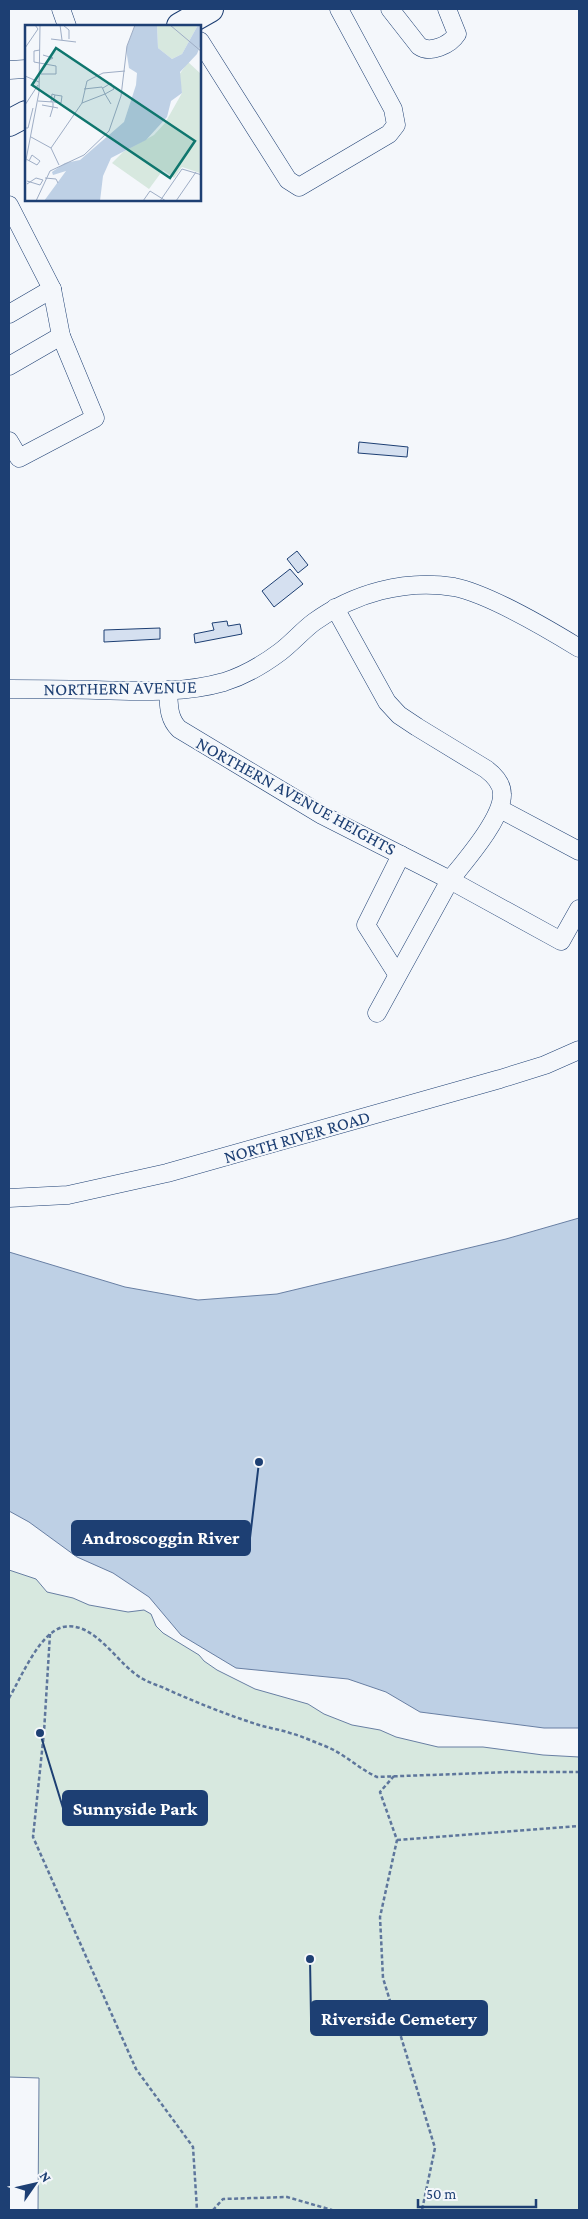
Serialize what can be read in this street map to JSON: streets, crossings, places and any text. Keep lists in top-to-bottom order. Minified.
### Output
{"streets":{"street":["NORTHERN AVENUE","NORTHERN AVENUE HEIGHTS","NORTH RIVER ROAD"]},"crossings":[["NORTHERN AVENUE","NORTHERN AVENUE HEIGHTS"]],"places":["Androscoggin River","Sunnyside Park","Riverside Cemetery"],"scale_bar":"50 m","north":"top right"}
